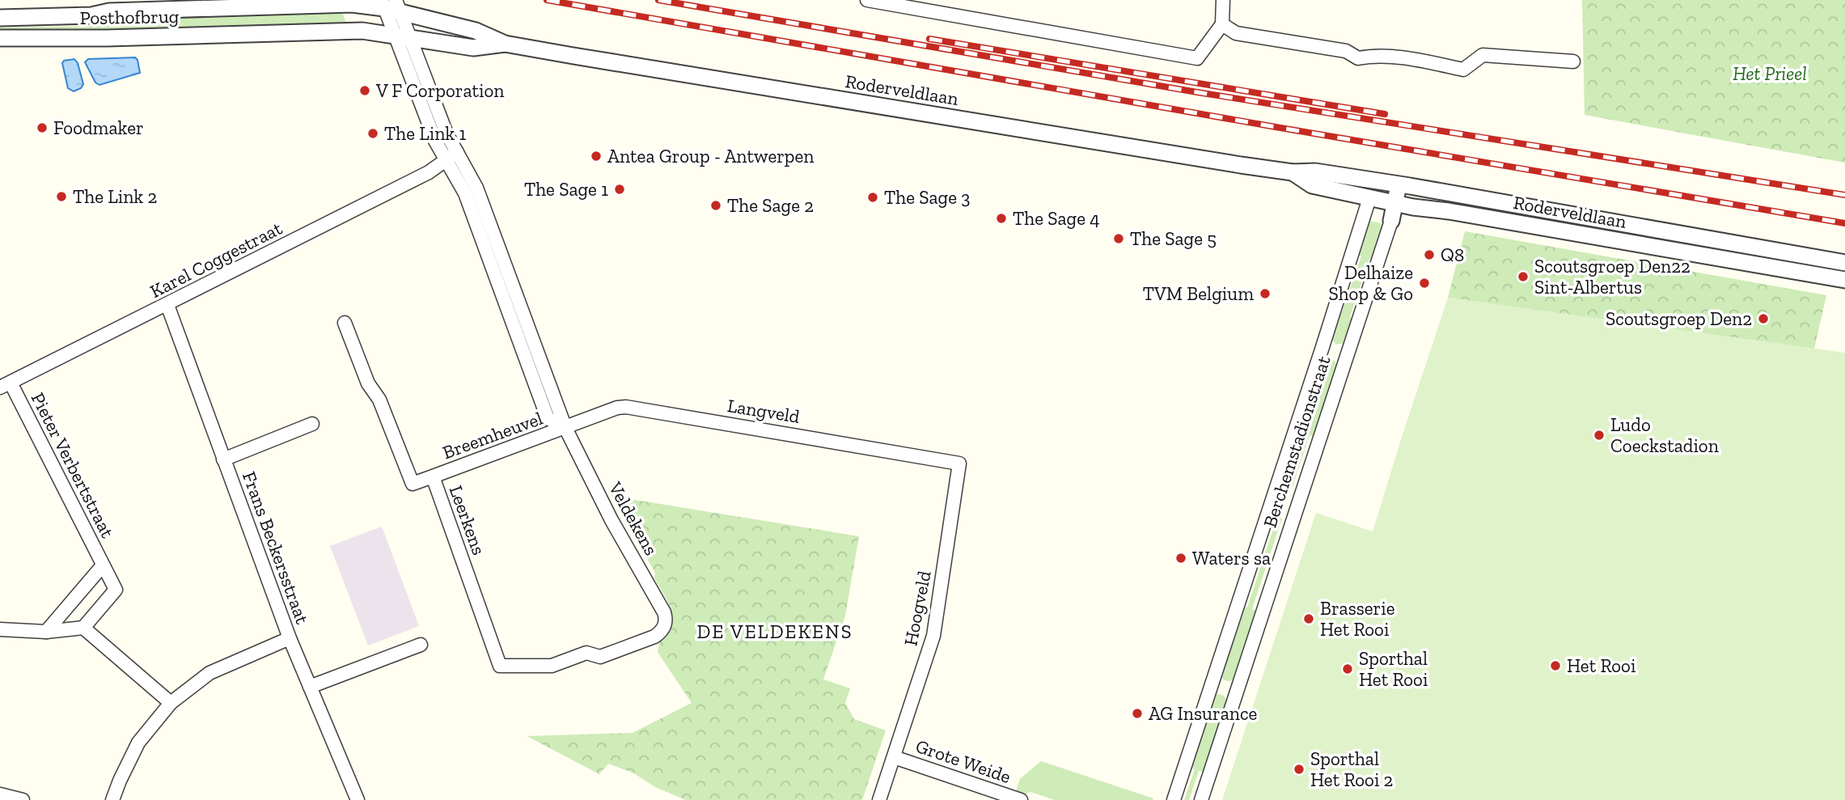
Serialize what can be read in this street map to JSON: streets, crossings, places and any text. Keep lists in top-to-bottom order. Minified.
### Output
{"streets":{"street":["Posthofbrug","Roderveldlaan","Karel Coggestraat","Langveld","Breemheuvel","Berchemstadionstraat","Pieter Verbertstraat","Veldekens","Leerkens","Frans Beckersstraat","Hoogveld","Grote Weide"]},"crossings":[["Posthofbrug","Roderveldlaan"],["Roderveldlaan","Berchemstadionstraat"],["Karel Coggestraat","Pieter Verbertstraat"],["Karel Coggestraat","Veldekens"],["Karel Coggestraat","Frans Beckersstraat"],["Langveld","Breemheuvel"],["Langveld","Veldekens"],["Langveld","Hoogveld"],["Breemheuvel","Veldekens"],["Breemheuvel","Leerkens"],["Veldekens","Leerkens"],["Hoogveld","Grote Weide"]],"districts":["DE VELDEKENS"],"parks":["Het Prieel"],"places":["V F Corporation","Foodmaker","The Link 1","Antea Group - Antwerpen","The Sage 1","The Link 2","The Sage 3","The Sage 2","The Sage 4","The Sage 5","Q8","Scoutsgroep Den22 Sint-Albertus","Delhaize Shop & Go","TVM Belgium","Scoutsgroep Den2","Ludo Coeckstadion","Waters sa","Brasserie Het Rooi","Het Rooi","Sporthal Het Rooi","AG Insurance","Sporthal Het Rooi 2"]}
